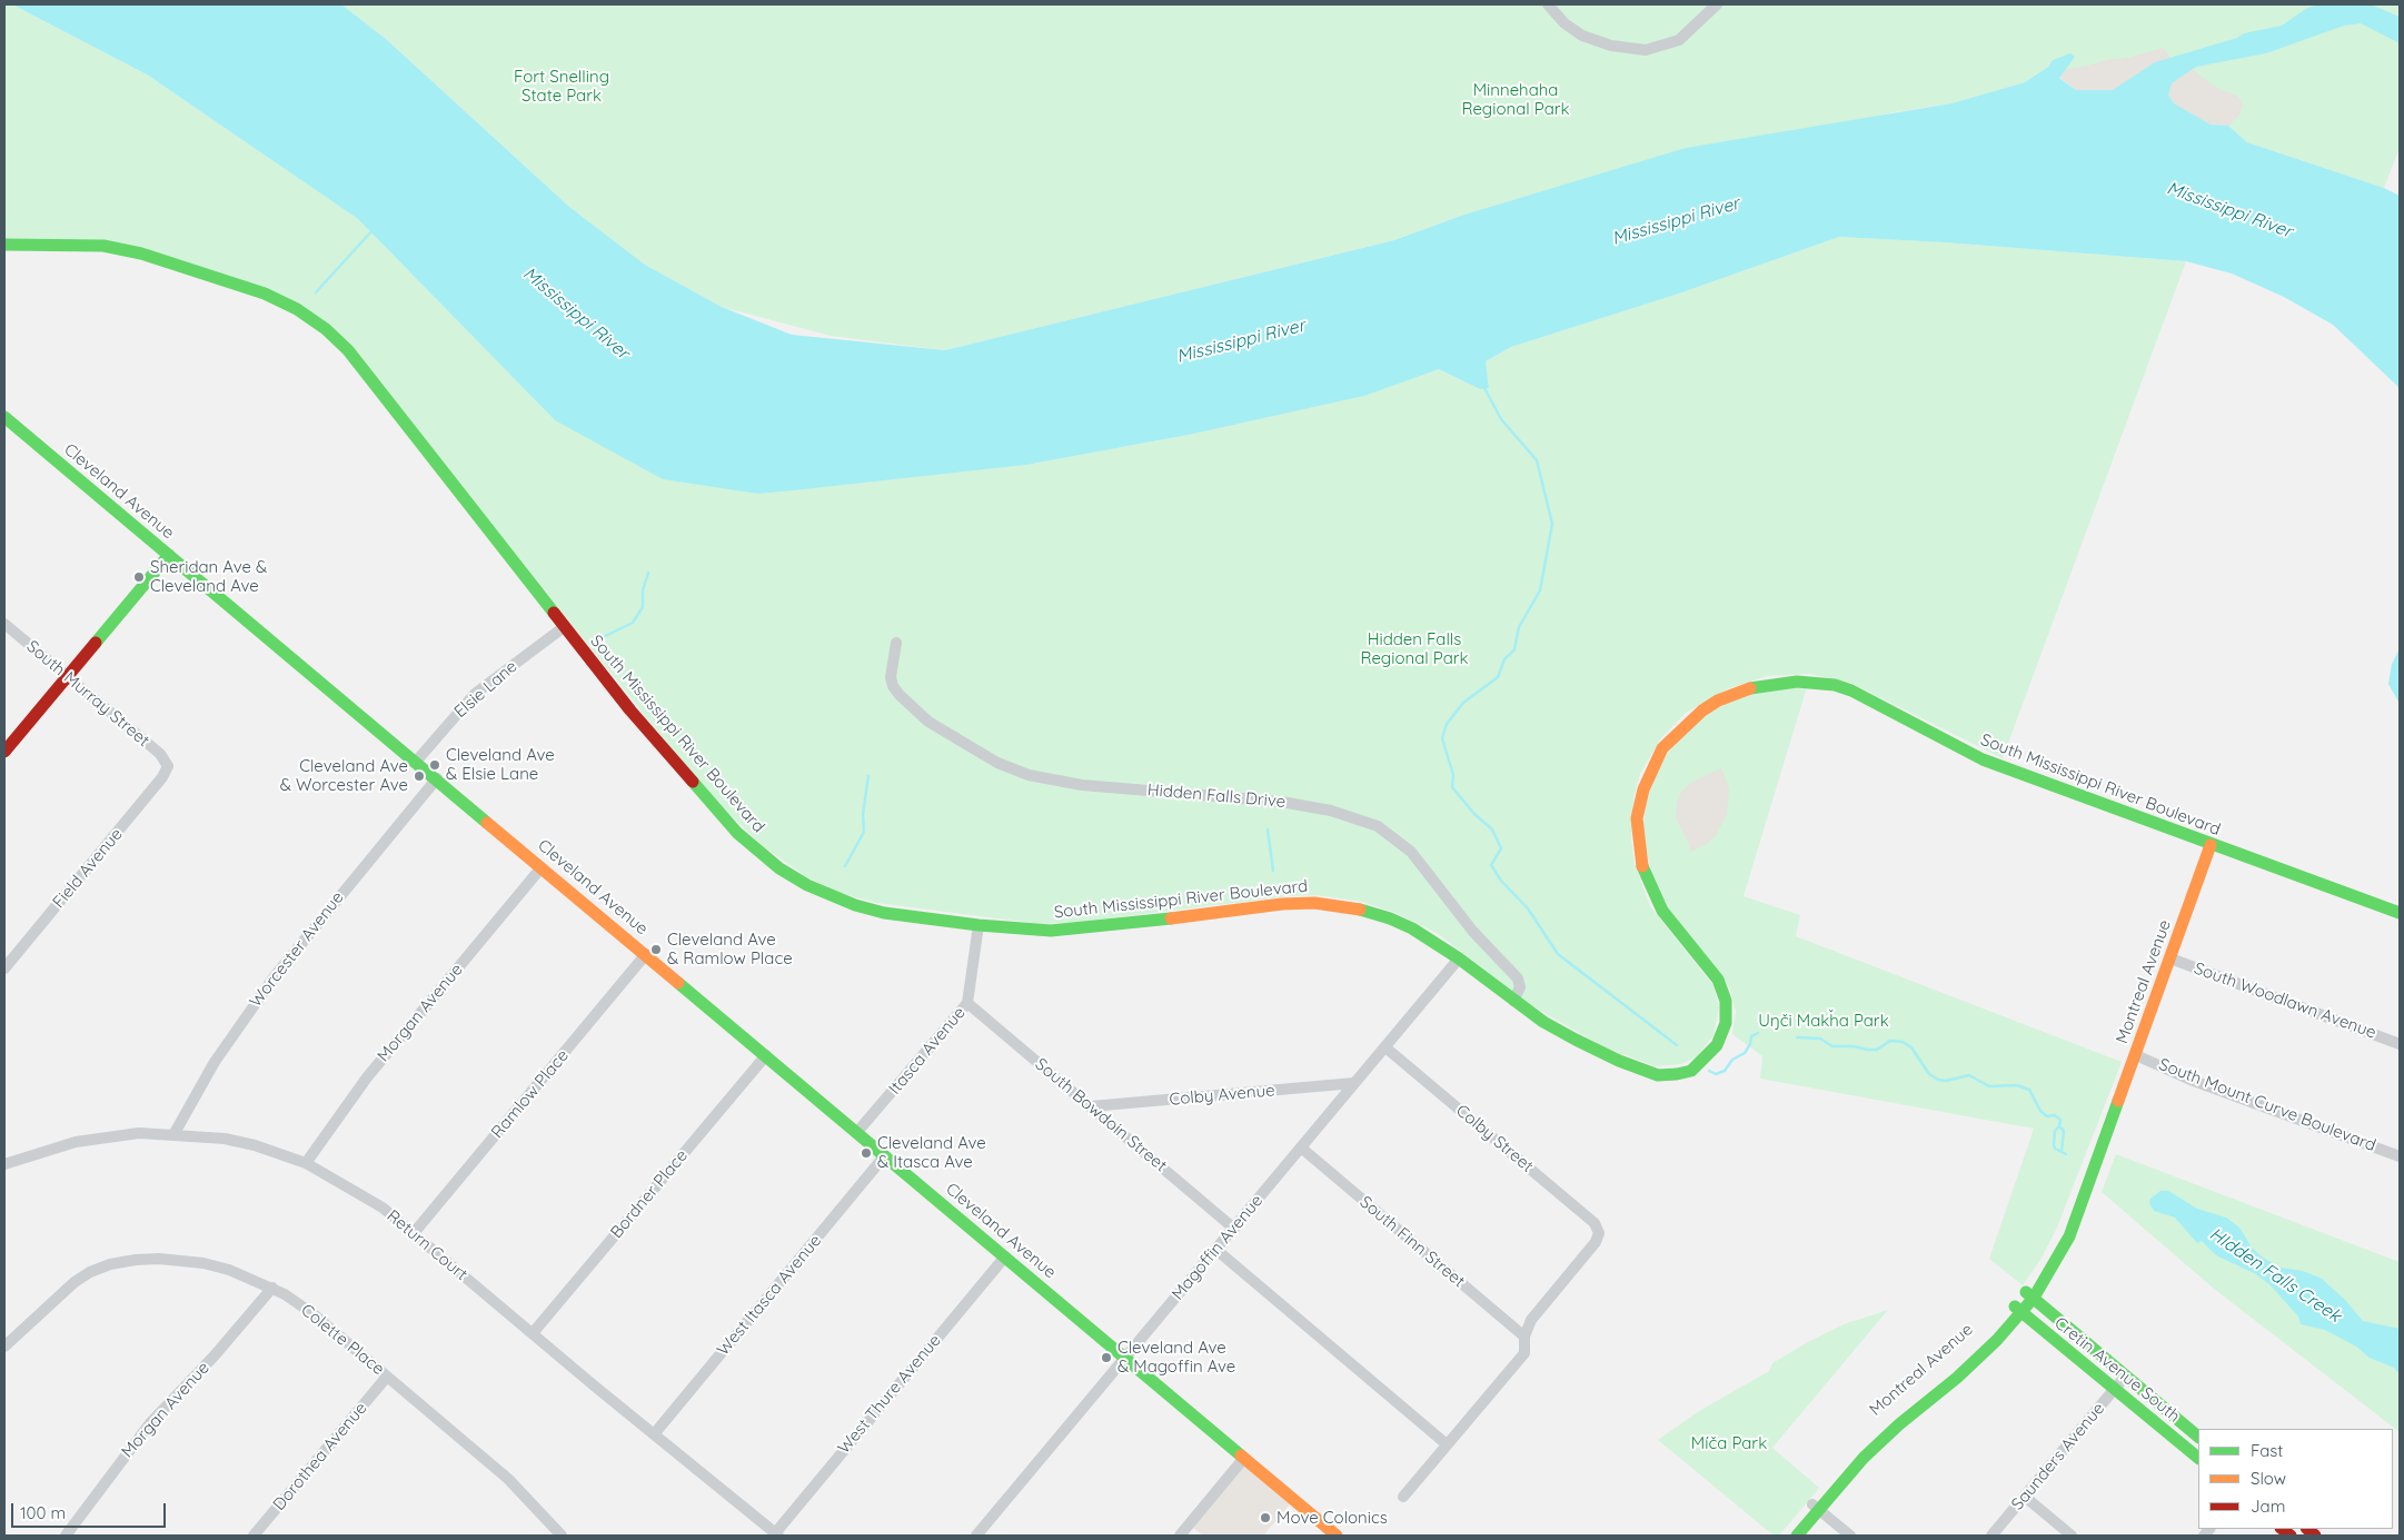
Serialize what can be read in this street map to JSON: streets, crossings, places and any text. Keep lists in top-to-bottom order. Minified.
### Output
{"streets":{"street":["Cleveland Avenue","Elsie Lane","South Murray Street","South Mississippi River Boulevard","Hidden Falls Drive","Field Avenue","Worcester Avenue","Montreal Avenue","South Woodlawn Avenue","Morgan Avenue","Itasca Avenue","Ramlow Place","Colby Avenue","South Mount Curve Boulevard","South Bowdoin Street","Colby Street","Bordner Place","South Finn Street","Return Court","Magoffin Avenue","West Itasca Avenue","Colette Place","Cretin Avenue South","West Thure Avenue","Dorothea Avenue","Saunders Avenue"]},"crossings":[["Cleveland Avenue","Elsie Lane"],["Cleveland Avenue","Worcester Avenue"],["Cleveland Avenue","Morgan Avenue"],["Cleveland Avenue","Itasca Avenue"],["Cleveland Avenue","Ramlow Place"],["Cleveland Avenue","Bordner Place"],["Cleveland Avenue","Magoffin Avenue"],["Cleveland Avenue","West Itasca Avenue"],["Cleveland Avenue","West Thure Avenue"],["Elsie Lane","South Mississippi River Boulevard"],["South Murray Street","Field Avenue"],["South Mississippi River Boulevard","Hidden Falls Drive"],["South Mississippi River Boulevard","Montreal Avenue"],["South Mississippi River Boulevard","Itasca Avenue"],["South Mississippi River Boulevard","Magoffin Avenue"],["Worcester Avenue","Return Court"],["Montreal Avenue","South Woodlawn Avenue"],["Montreal Avenue","South Mount Curve Boulevard"],["Montreal Avenue","Cretin Avenue South"],["Morgan Avenue","Return Court"],["Morgan Avenue","Colette Place"],["Itasca Avenue","South Bowdoin Street"],["Ramlow Place","Return Court"],["Colby Avenue","South Bowdoin Street"],["Colby Avenue","Magoffin Avenue"],["South Bowdoin Street","Magoffin Avenue"],["Colby Street","South Finn Street"],["Colby Street","Magoffin Avenue"],["Bordner Place","Return Court"],["South Finn Street","Magoffin Avenue"],["Return Court","West Itasca Avenue"],["Return Court","West Thure Avenue"],["Colette Place","Dorothea Avenue"],["Cretin Avenue South","Saunders Avenue"]],"water":["Mississippi River","HIdden Falls Creek"],"parks":["Fort Snelling State Park","Minnehaha Regional Park","Hidden Falls Regional Park","Uŋči Makȟa Park","Míča Park"],"places":["Sheridan Ave & Cleveland Ave","Cleveland Ave & Elsie Lane","Cleveland Ave & Worcester Ave","Cleveland Ave & Ramlow Place","Cleveland Ave & Itasca Ave","Cleveland Ave & Magoffin Ave","Move Colonics"],"legend":["Fast","Slow","Jam"],"scale_bar":"100 m"}
